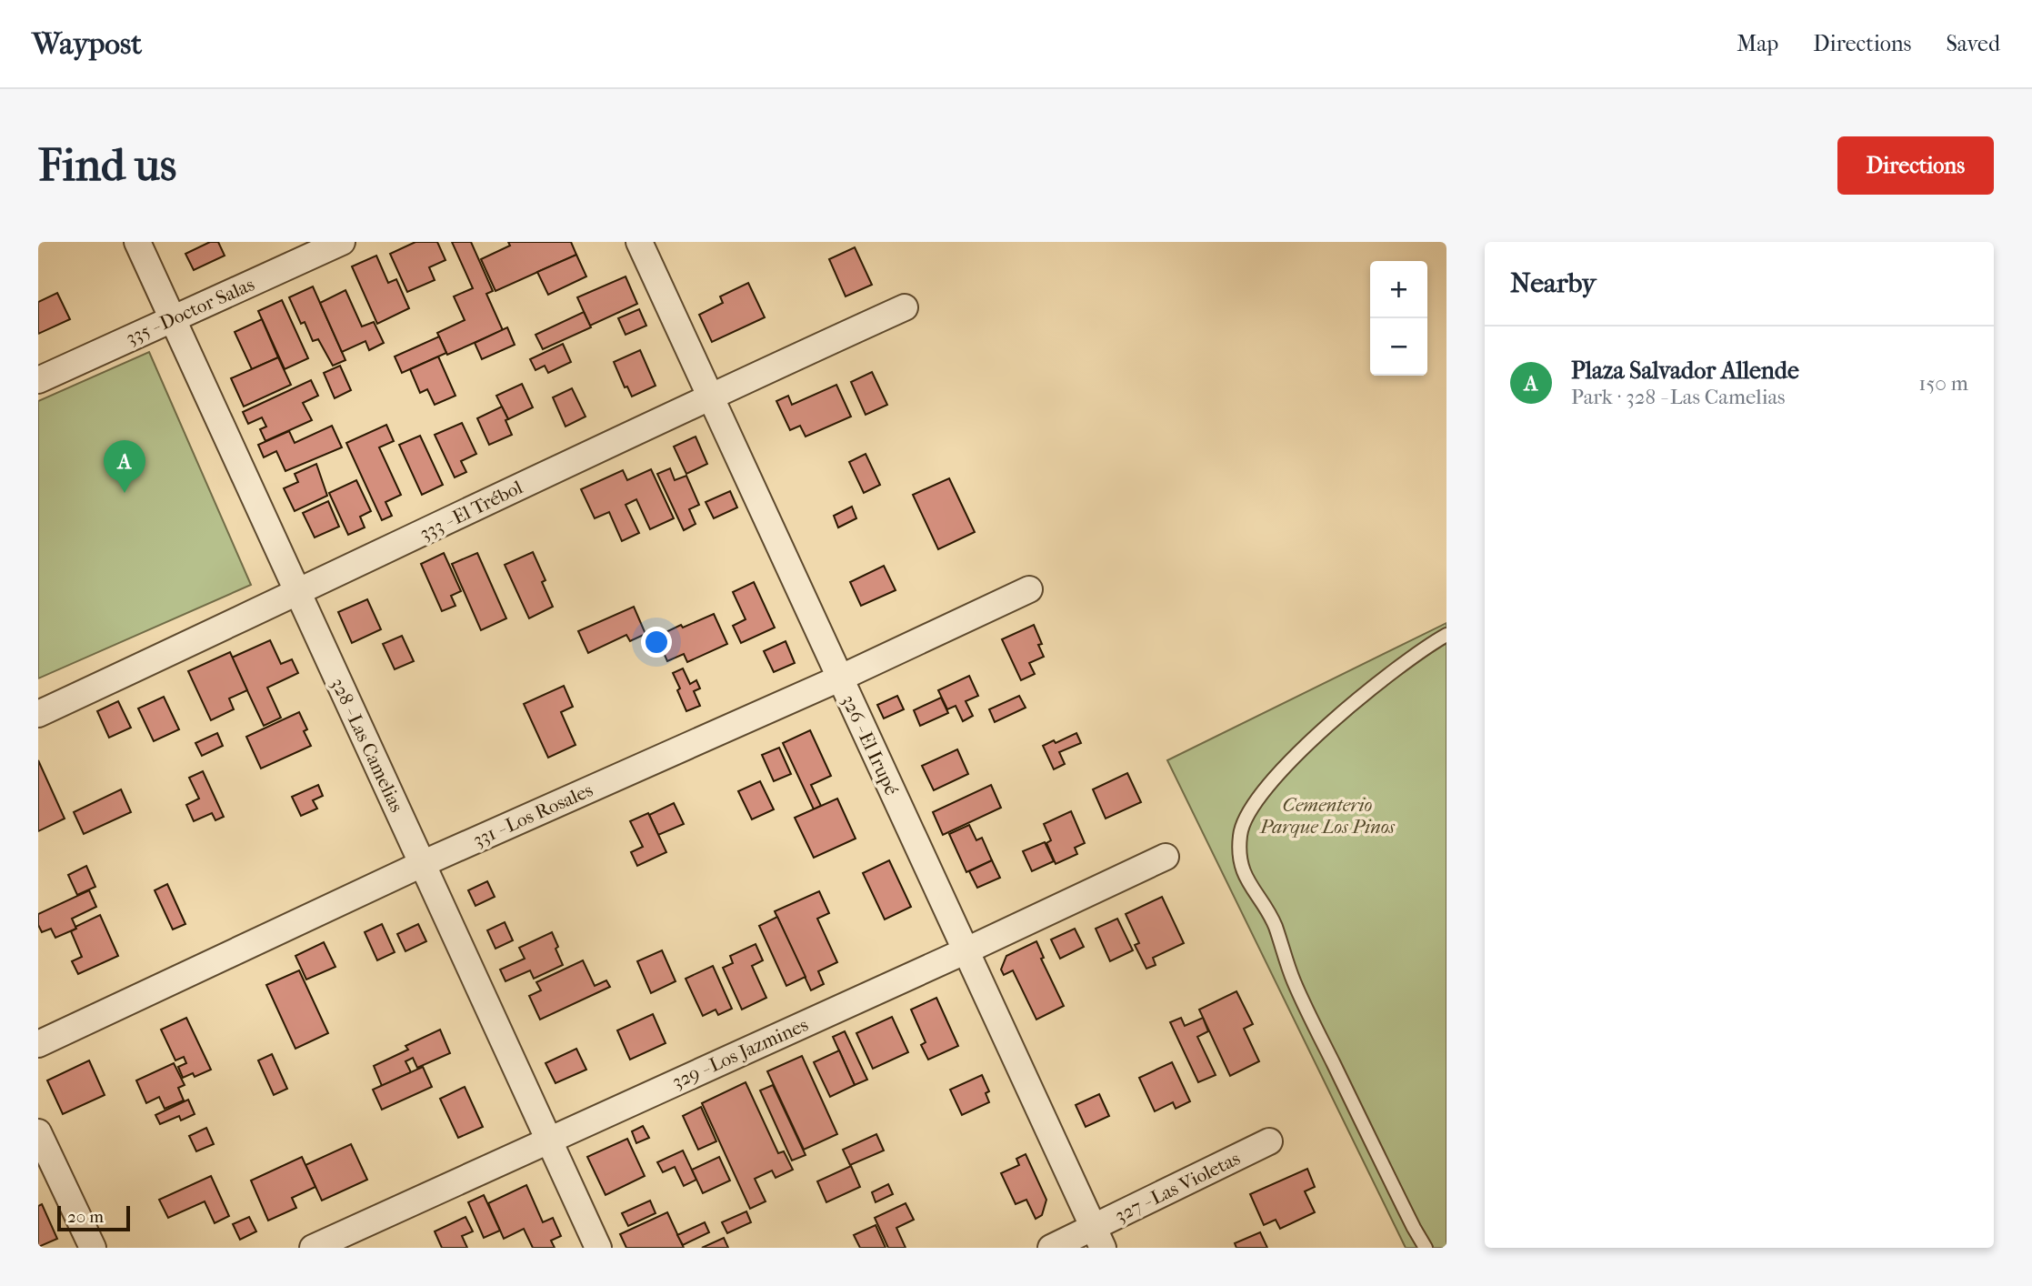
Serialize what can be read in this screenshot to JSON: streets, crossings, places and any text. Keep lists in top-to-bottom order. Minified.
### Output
{"streets":{"street":["335 - Doctor Salas","333 - El Trébol","328 - Las Camelias","326 - El Irupé","331 - Los Rosales","329 - Los Jazmines","327 - Las Violetas"]},"crossings":[["335 - Doctor Salas","328 - Las Camelias"],["333 - El Trébol","328 - Las Camelias"],["333 - El Trébol","326 - El Irupé"],["328 - Las Camelias","331 - Los Rosales"],["328 - Las Camelias","329 - Los Jazmines"],["326 - El Irupé","331 - Los Rosales"],["326 - El Irupé","329 - Los Jazmines"],["326 - El Irupé","327 - Las Violetas"]],"parks":["Cementerio Parque Los Pinos"],"scale_bar":"20 m","page":{"header":"Waypost","nav":["Map","Directions","Saved"],"buttons":"Directions","title":"Find us","heading":"Nearby","map_buttons":["+","−"],"list":[{"mark":"A","name":"Plaza Salvador Allende","note":"Park · 328 - Las Camelias","value":"150 m"}],"pins":"A","scale":"20 m"}}
